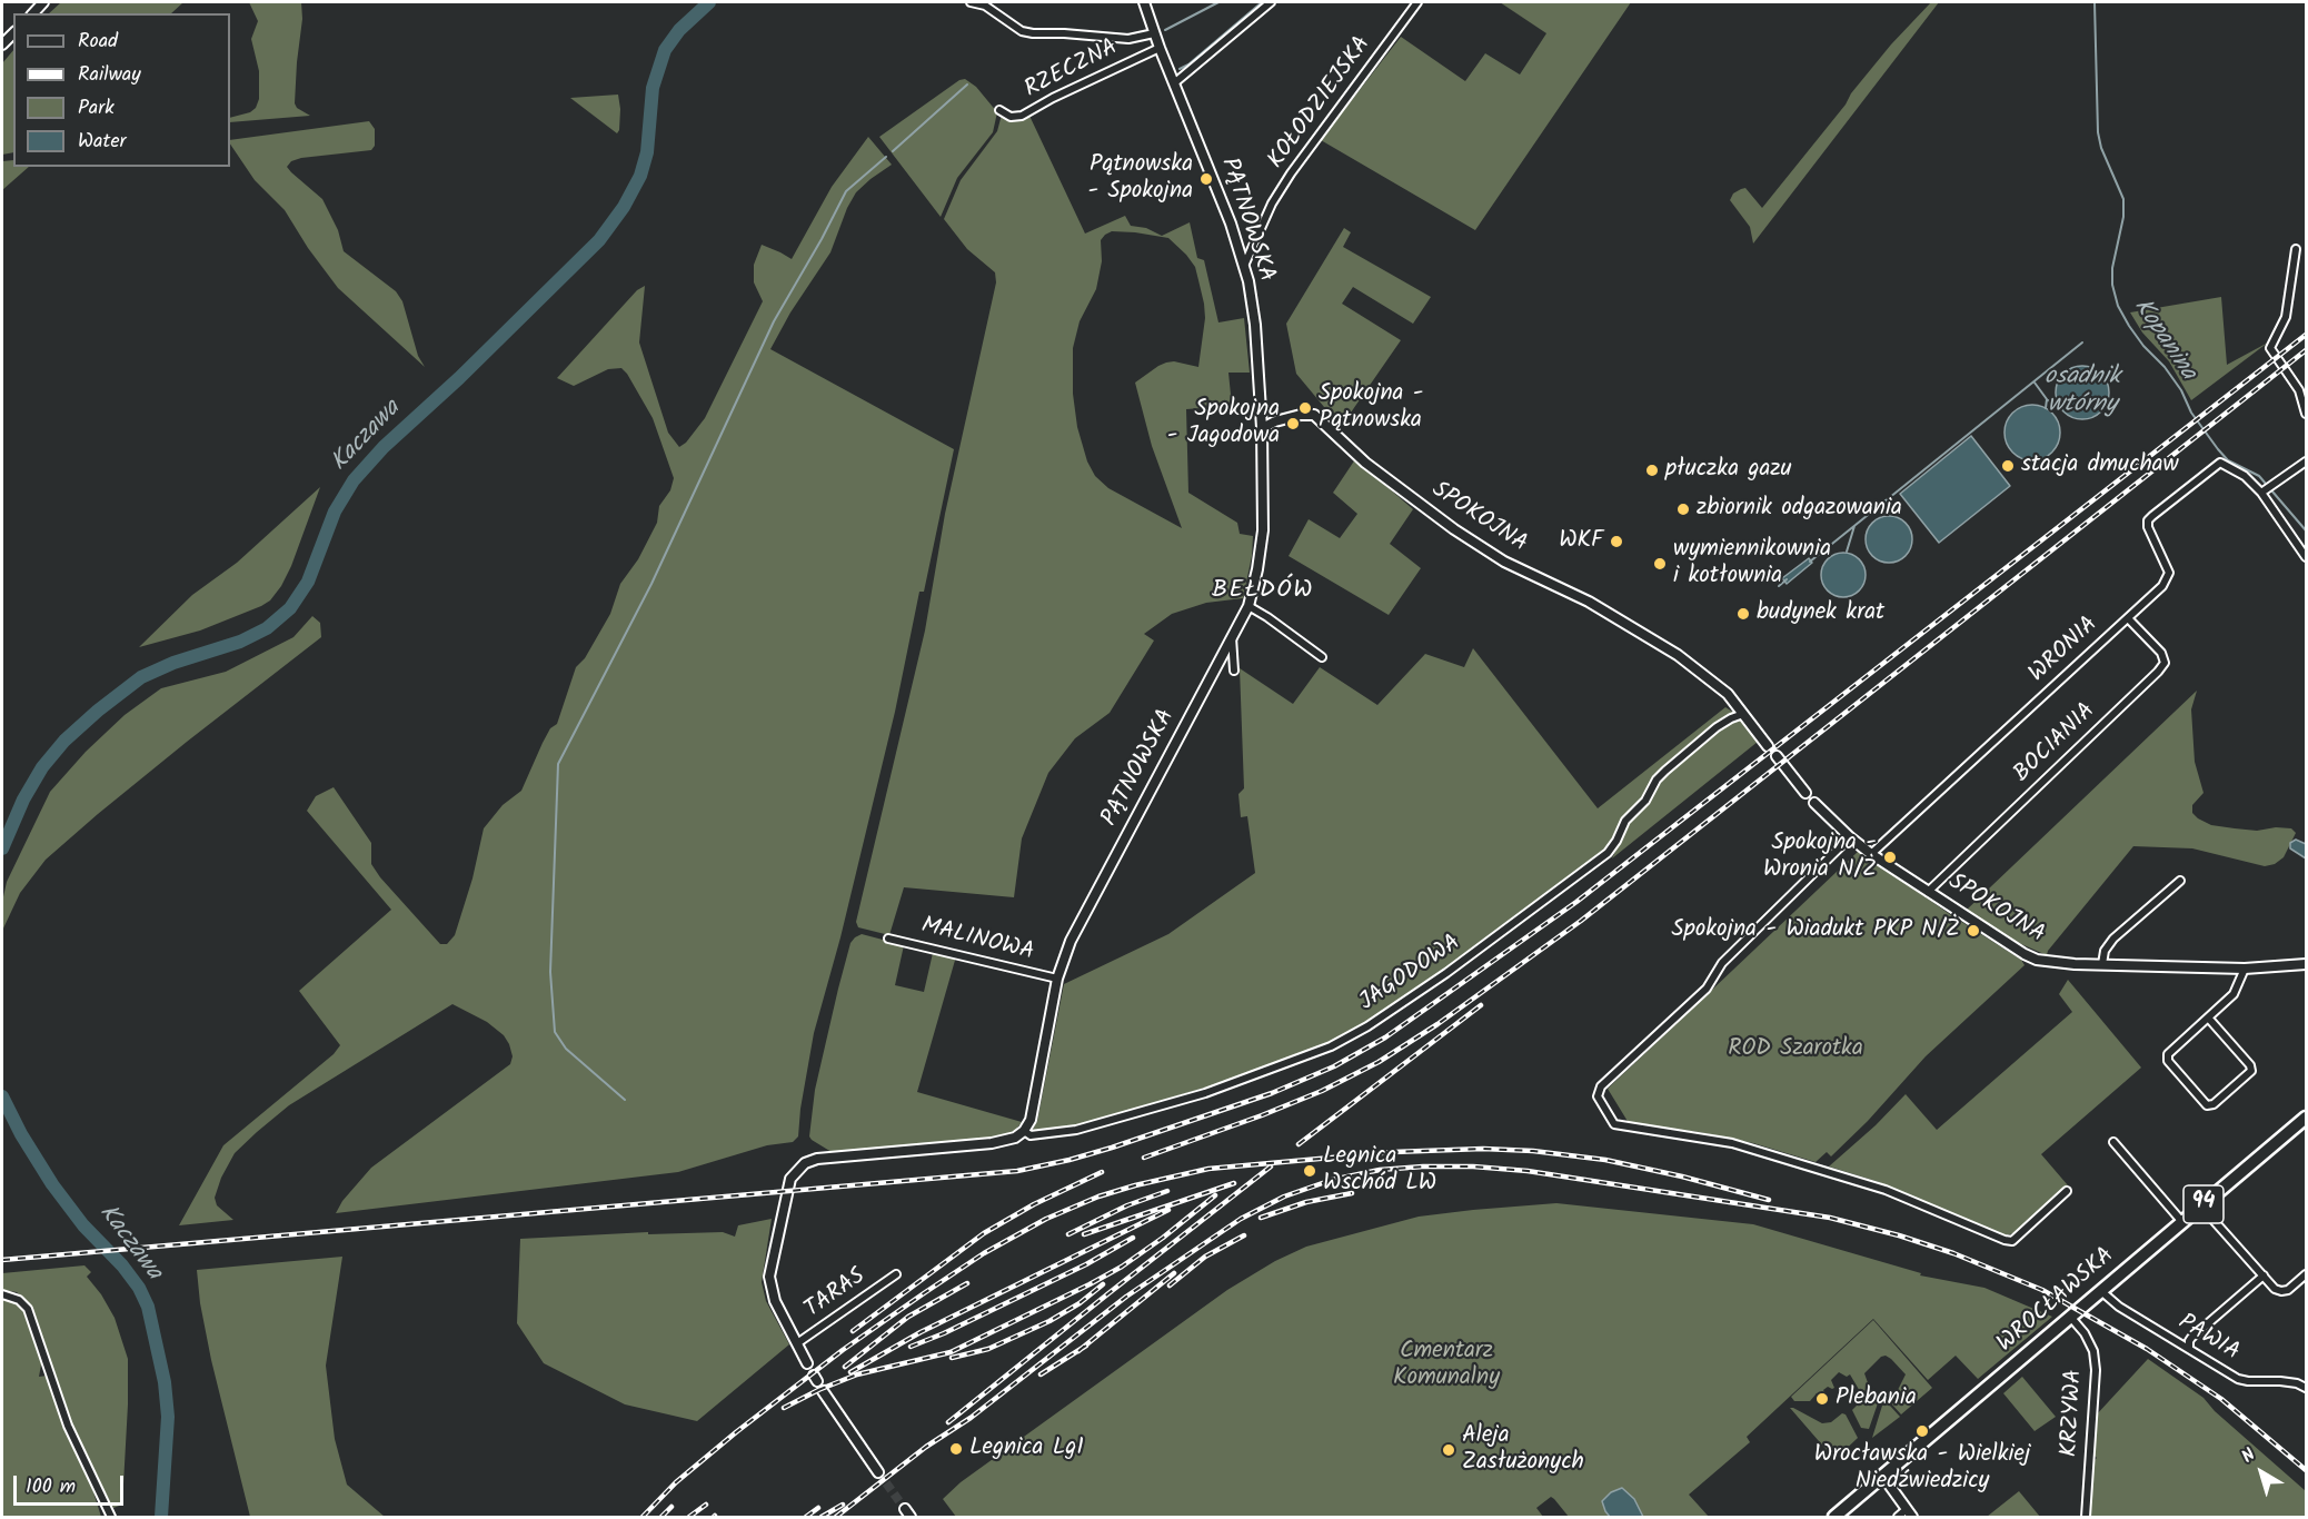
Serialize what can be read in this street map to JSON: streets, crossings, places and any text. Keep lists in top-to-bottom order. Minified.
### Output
{"streets":{"main road":["94","WROCŁAWSKA"],"street":["RZECZNA","KOŁODZIEJSKA","PĄTNOWSKA","SPOKOJNA","WRONIA","BOCIANIA","MALINOWA","JAGODOWA","TARAS","PAWIA","KRZYWA"]},"crossings":[["RZECZNA","PĄTNOWSKA"],["KOŁODZIEJSKA","PĄTNOWSKA"],["PĄTNOWSKA","SPOKOJNA"],["PĄTNOWSKA","MALINOWA"],["PĄTNOWSKA","JAGODOWA"],["SPOKOJNA","WRONIA"],["SPOKOJNA","BOCIANIA"],["SPOKOJNA","JAGODOWA"],["WRONIA","BOCIANIA"],["WROCŁAWSKA","PAWIA"],["WROCŁAWSKA","KRZYWA"]],"districts":["BEŁDÓW"],"water":["Kopanina","osadnik wtórny","Kaczawa"],"parks":["ROD Szarotka","Cmentarz Komunalny"],"places":["Pątnowska - Spokojna","Spokojna - Pątnowska","Spokojna - Jagodowa","stacja dmuchaw","płuczka gazu","zbiornik odgazowania","WKF","wymiennikownia i kotłownia","budynek krat","Spokojna - Wronia N/Ż","Spokojna - Wiadukt PKP N/Ż","Legnica Wschód LW","Plebania","Wrocławska - Wielkiej Niedźwiedzicy","Legnica Lg1","Aleja Zasłużonych"],"legend":["Road","Railway","Park","Water"],"scale_bar":"100 m","north":"top left"}
